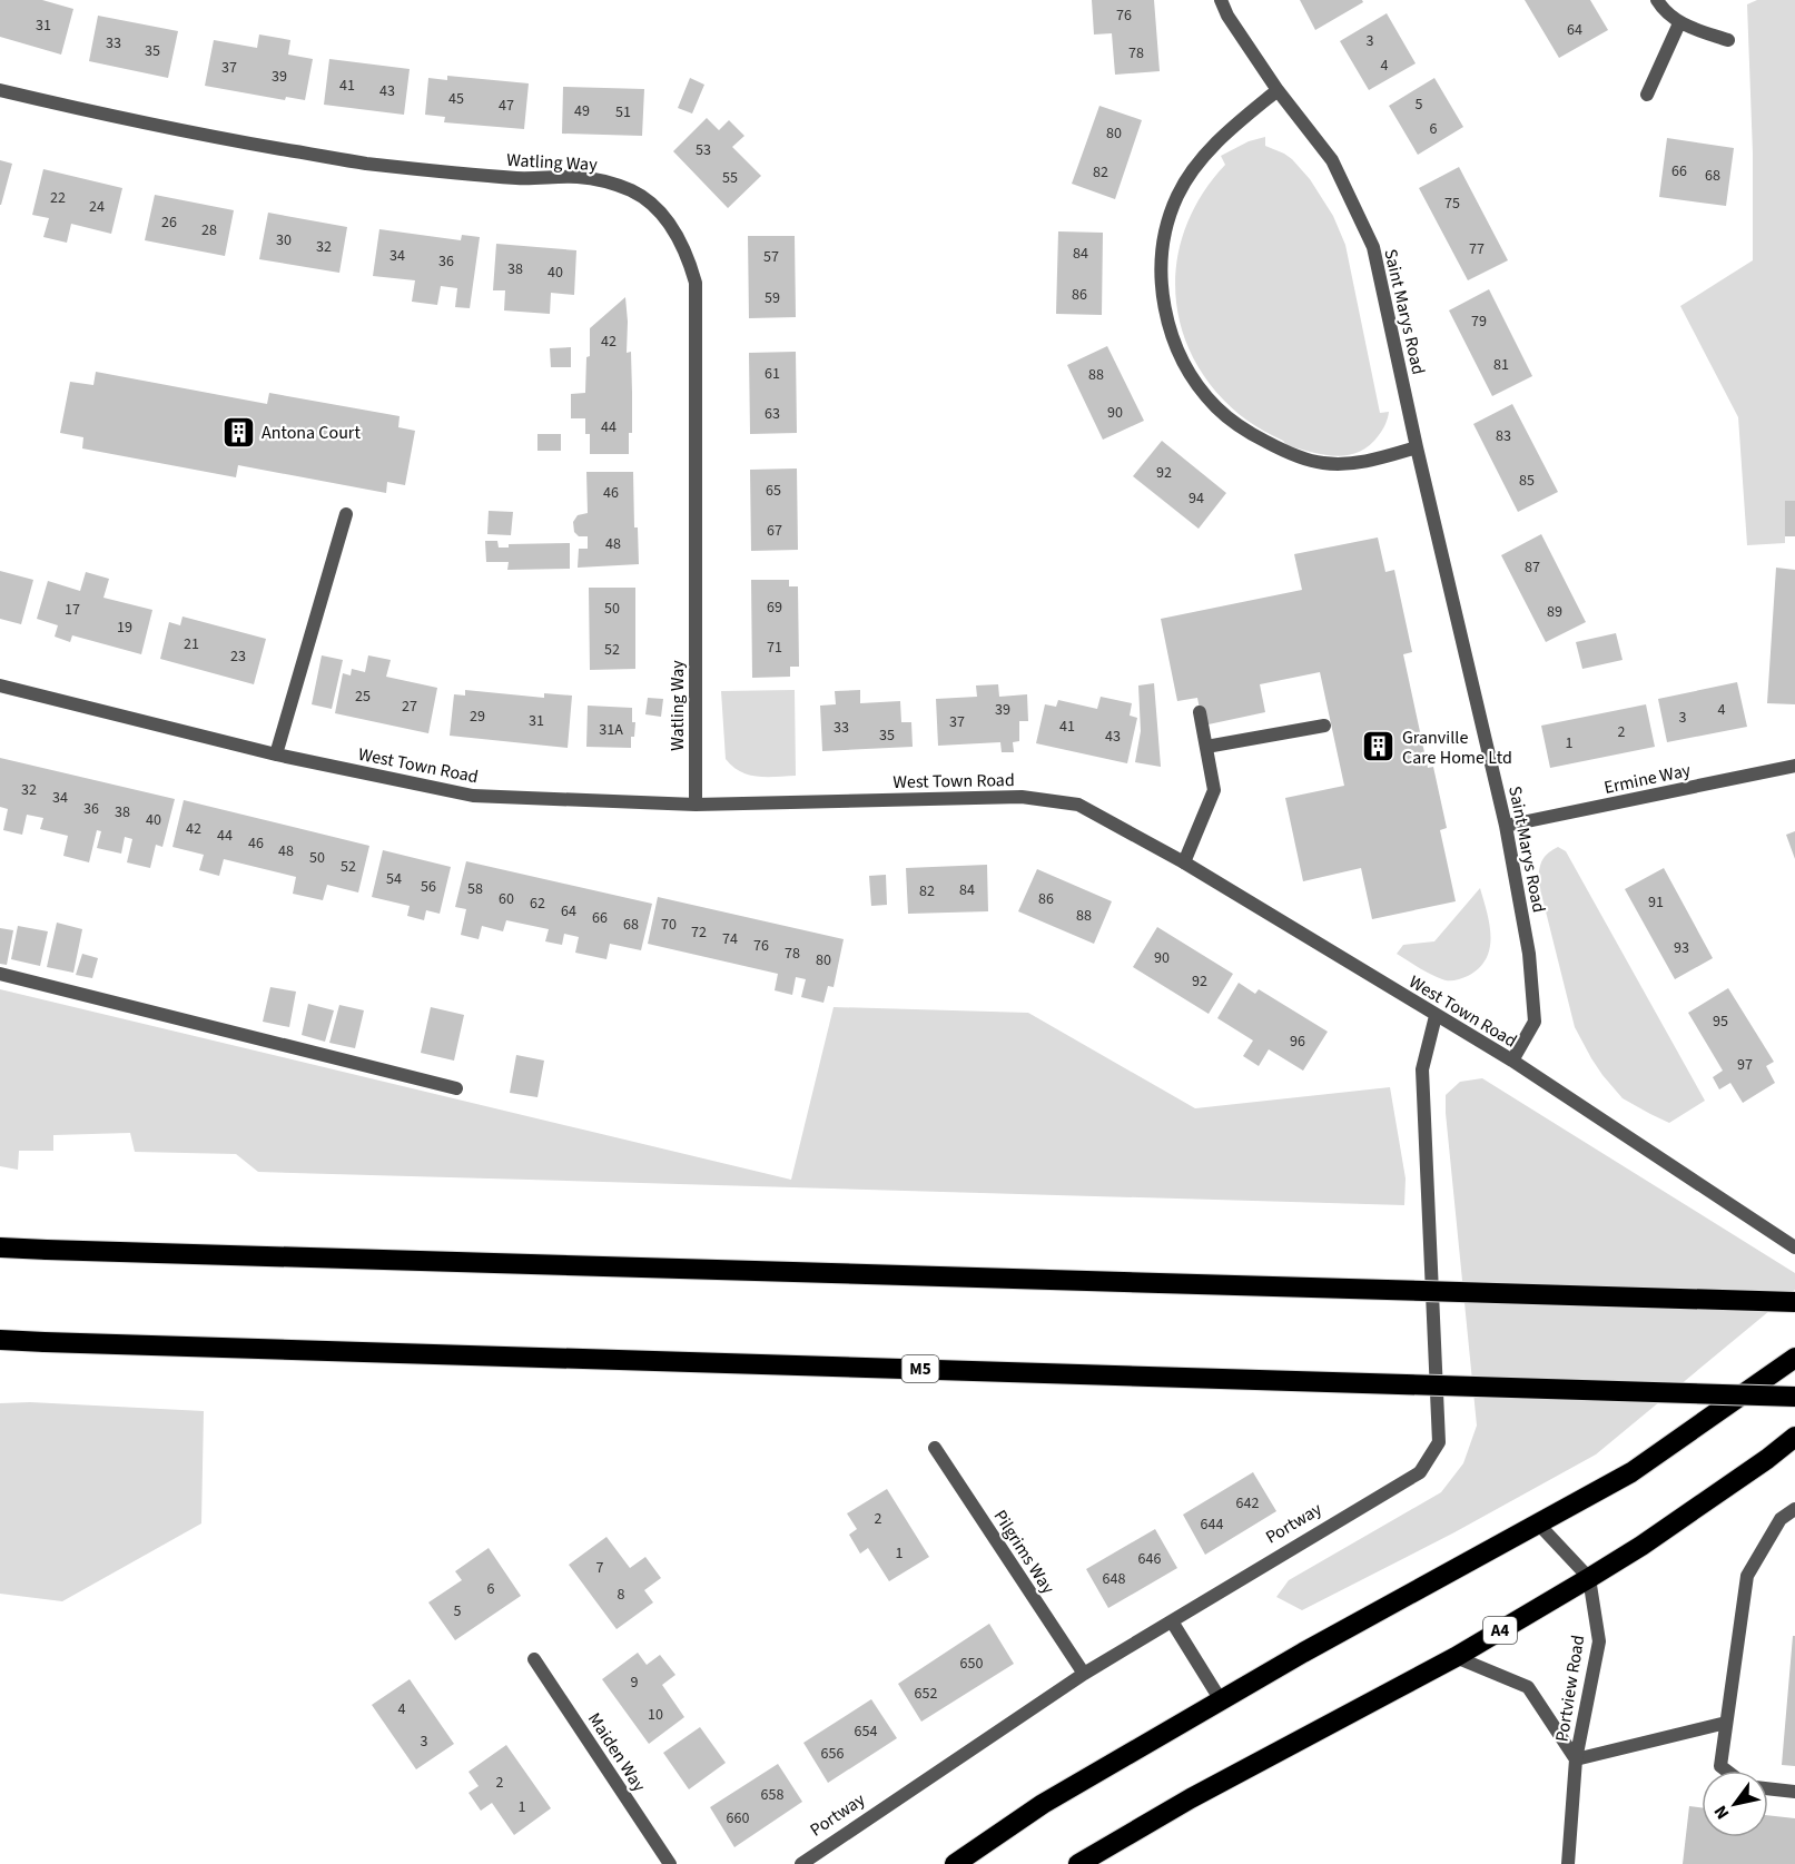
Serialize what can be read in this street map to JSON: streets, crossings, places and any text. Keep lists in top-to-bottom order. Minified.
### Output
{"streets":{"highway":["M5","A4"],"street":["Watling Way","Saint Marys Road","West Town Road","Ermine Way","Portway","Pilgrims Way","Portview Road","Maiden Way"]},"crossings":[["Watling Way","West Town Road"],["Saint Marys Road","West Town Road"],["Saint Marys Road","Ermine Way"],["West Town Road","Portway"],["Portway","Pilgrims Way"],["A4","Portview Road"]],"places":{"building":["Antona Court","Granville Care Home Ltd"]},"house_numbers":["76","31","64","3","33","35","78","4","37","39","41","43","45","5","47","49","51","6","80","53","66","82","68","55","22","75","24","26","28","30","32","77","84","34","57","36","38","40","86","59","79","42","81","61","88","90","63","44","83","92","85","65","46","94","67","48","87","69","50","17","89","19","21","71","52","23","25","27","39","4","29","3","31","37","41","33","31A","2","35","43","1","32","34","36","38","40","42","44","46","48","50","52","54","56","58","84","82","60","86","91","62","64","88","66","68","70","72","74","76","93","78","90","80","92","95","96","97","642","2","644","1","646","7","648","6","8","5","650","9","652","4","10","654","3","656","2","658","1","660"],"north":"bottom left"}
